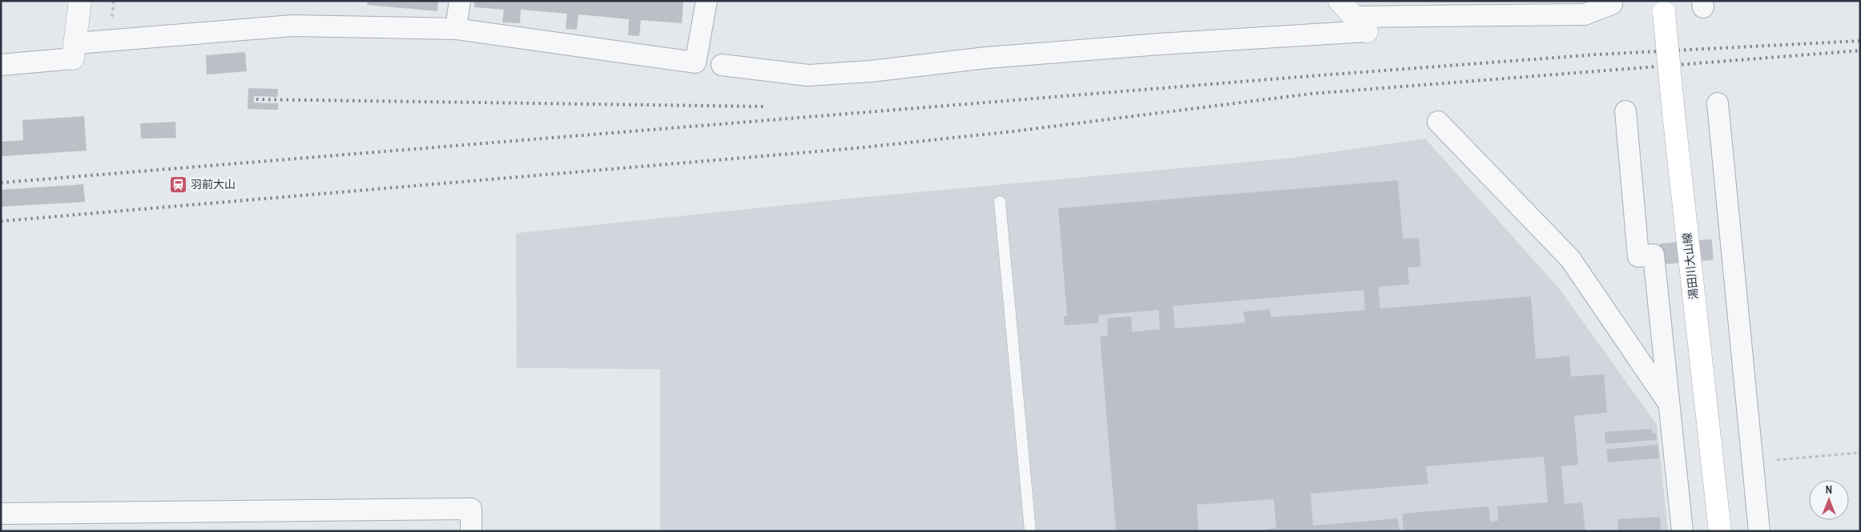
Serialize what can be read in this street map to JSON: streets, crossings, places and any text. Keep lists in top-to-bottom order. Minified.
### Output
{"streets":{"main road":["湯田川大山線"]},"places":{"station":["羽前大山"]},"north":"top"}
